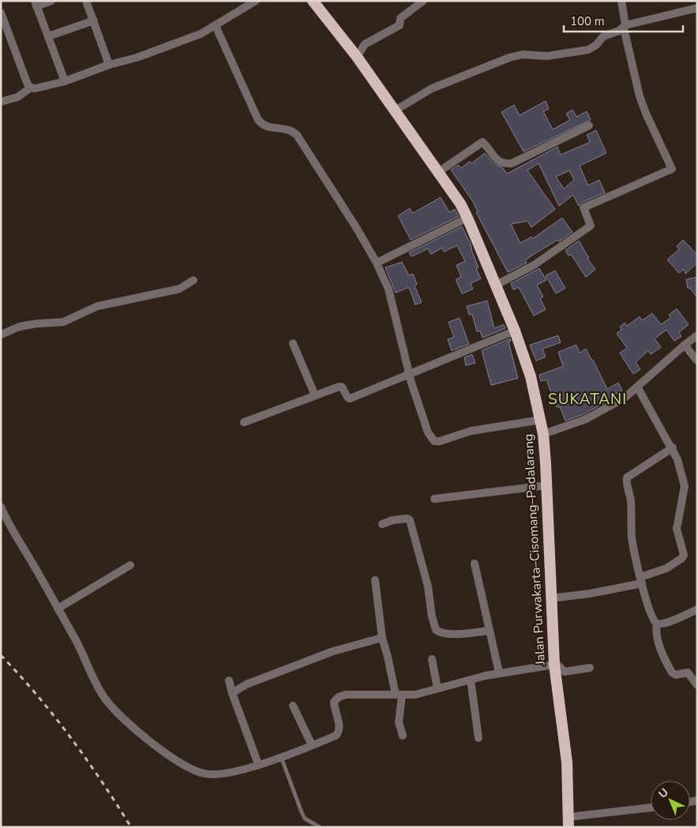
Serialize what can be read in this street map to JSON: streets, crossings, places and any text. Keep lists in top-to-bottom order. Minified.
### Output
{"streets":{"highway":["Jalan Purwakarta–Cisomang–Padalarang"]},"districts":["SUKATANI"],"scale_bar":"100 m","north":"top left"}
